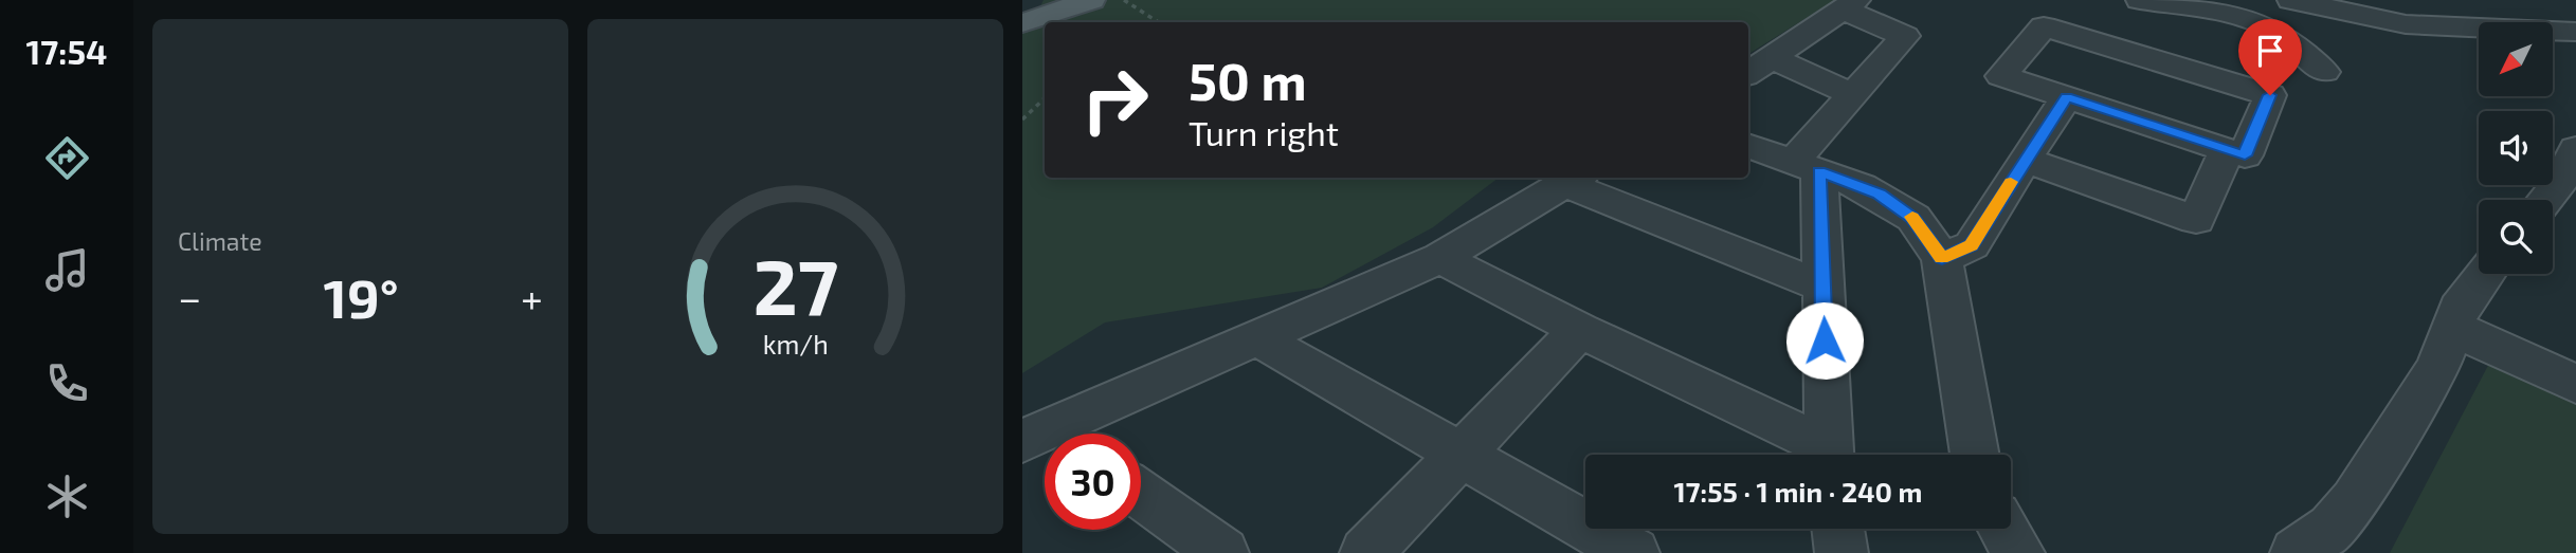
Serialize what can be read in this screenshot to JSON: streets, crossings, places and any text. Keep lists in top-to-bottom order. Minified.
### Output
{"north":"bottom left","page":{"tabs":"17:54","tile":"Climate","turn":["50 m","Turn right"],"heat":["−","19°","+"],"limit":"30","trip":"17:55 · 1 min · 240 m","gauge":["27","km/h"]}}
